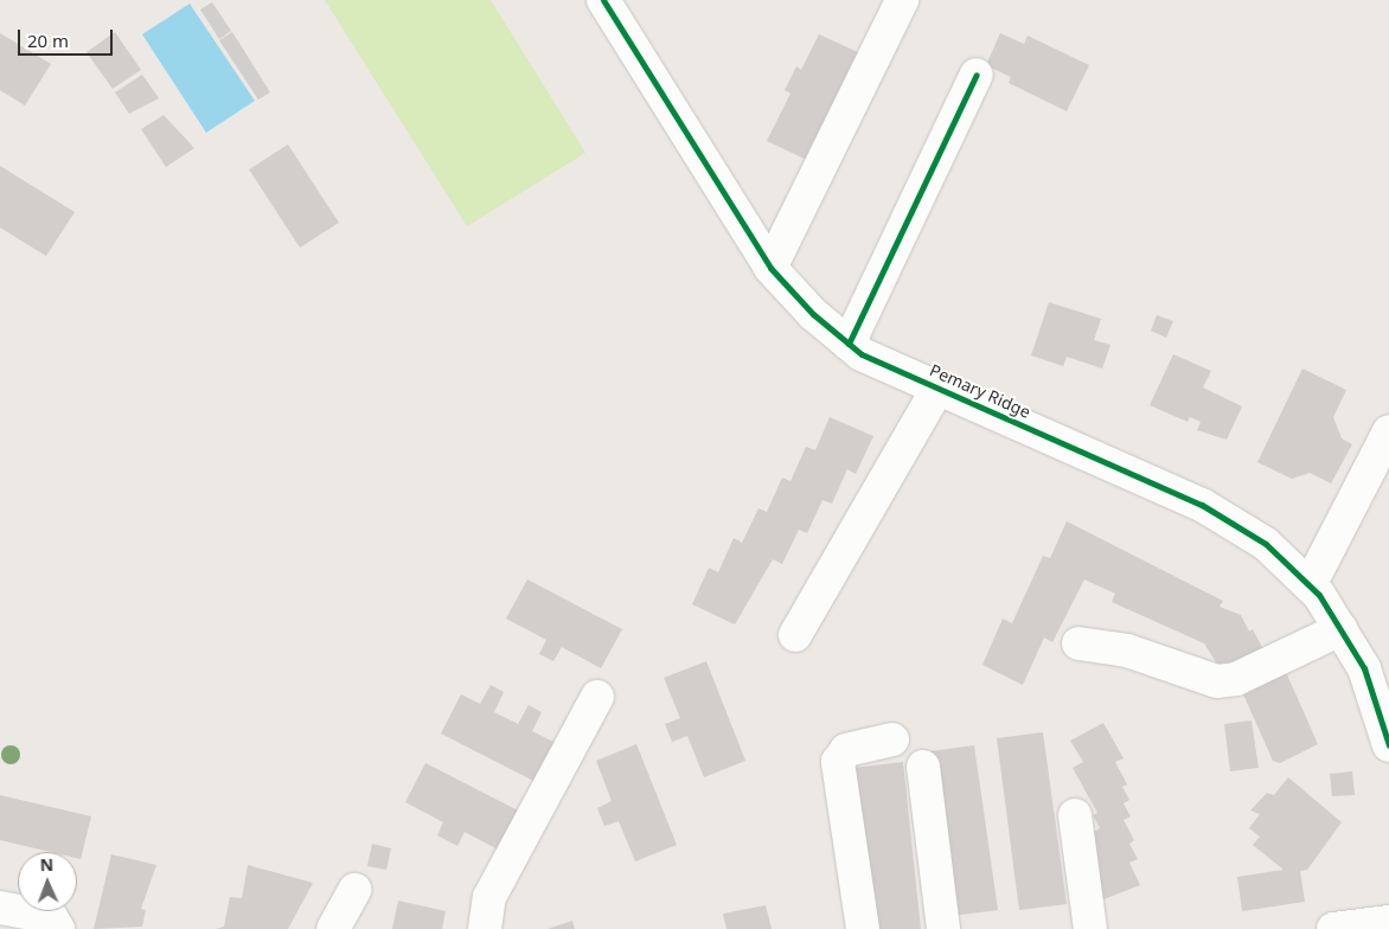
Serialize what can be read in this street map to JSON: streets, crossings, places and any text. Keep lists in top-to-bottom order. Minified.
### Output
{"streets":{"street":["Pemary Ridge"]},"scale_bar":"20 m","north":"top"}
